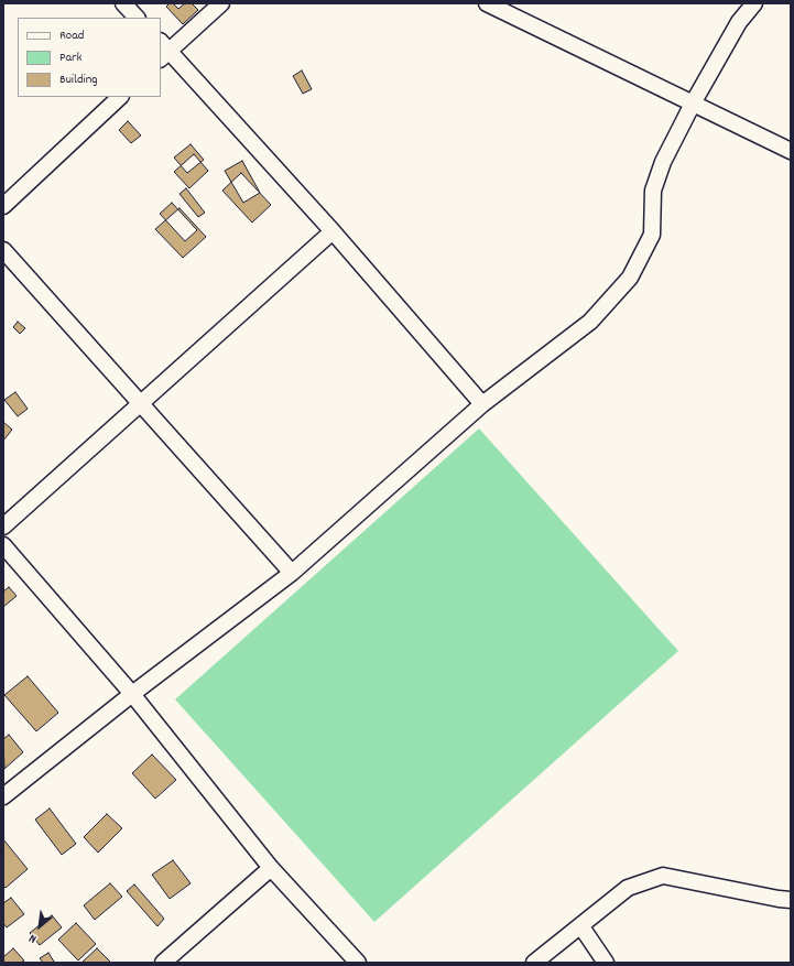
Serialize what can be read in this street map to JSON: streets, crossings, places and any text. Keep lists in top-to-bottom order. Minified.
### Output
{"legend":["Road","Park","Building"],"north":"bottom left"}
